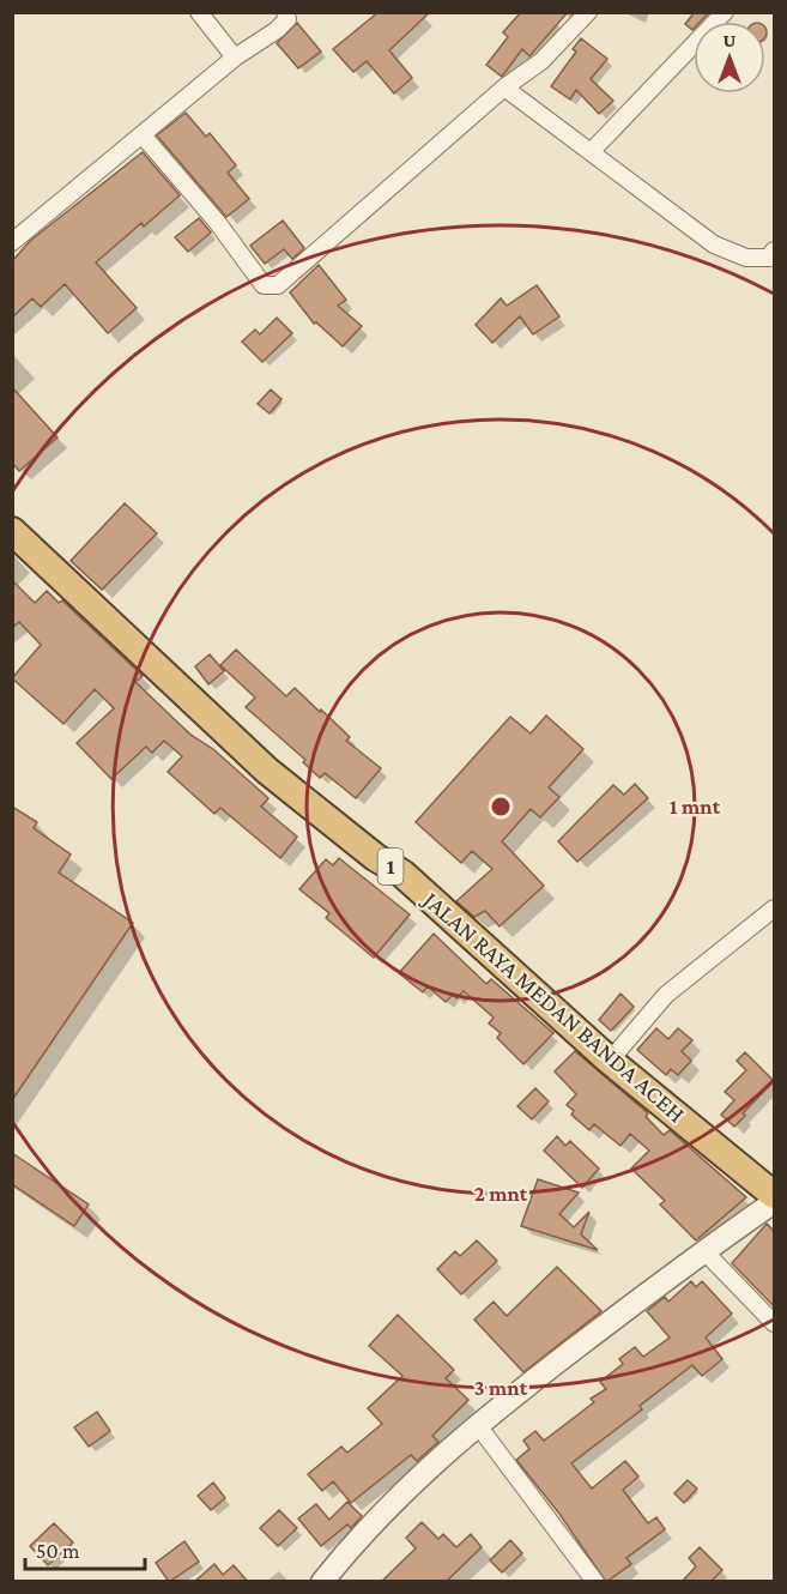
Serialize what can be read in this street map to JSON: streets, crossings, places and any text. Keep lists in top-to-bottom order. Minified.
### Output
{"streets":{"highway":["1","JALAN RAYA MEDAN BANDA ACEH"]},"scale_bar":"50 m","north":"top","rings":["1 mnt","2 mnt","3 mnt"]}
